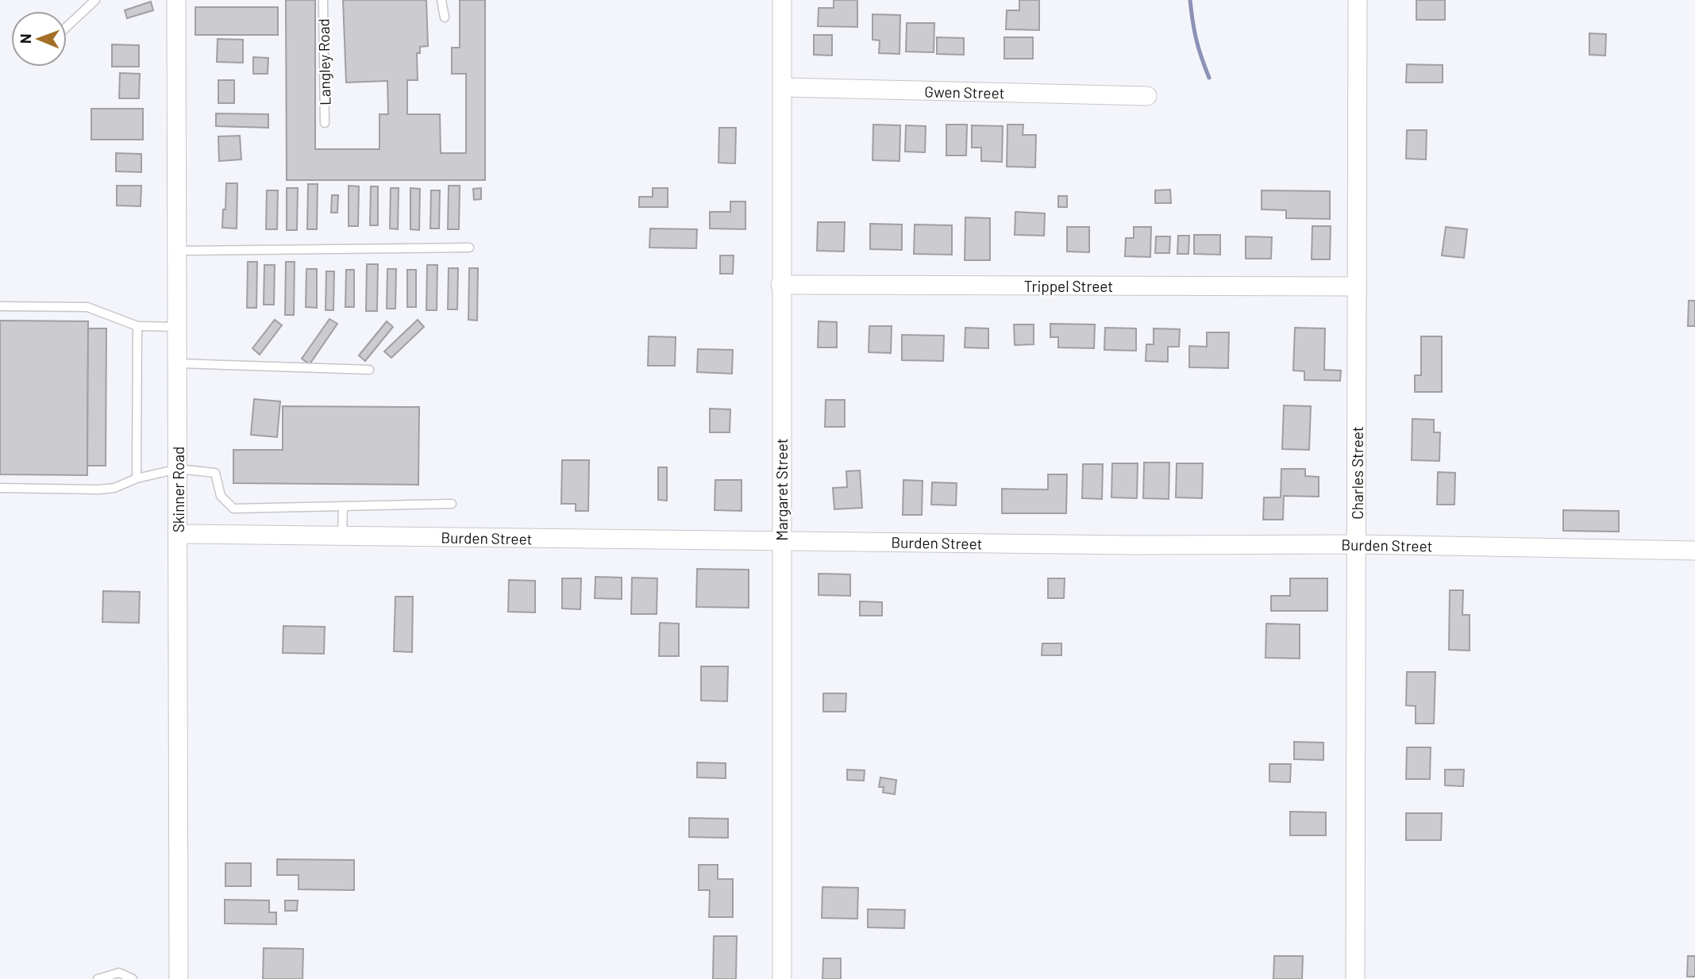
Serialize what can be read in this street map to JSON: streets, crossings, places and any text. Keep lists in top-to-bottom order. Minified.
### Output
{"streets":{"street":["Gwen Street","Trippel Street","Charles Street","Skinner Road","Margaret Street","Burden Street"],"lane":["Langley Road"]},"crossings":[["Gwen Street","Margaret Street"],["Trippel Street","Charles Street"],["Trippel Street","Margaret Street"],["Charles Street","Burden Street"],["Skinner Road","Burden Street"],["Margaret Street","Burden Street"]],"north":"left"}
